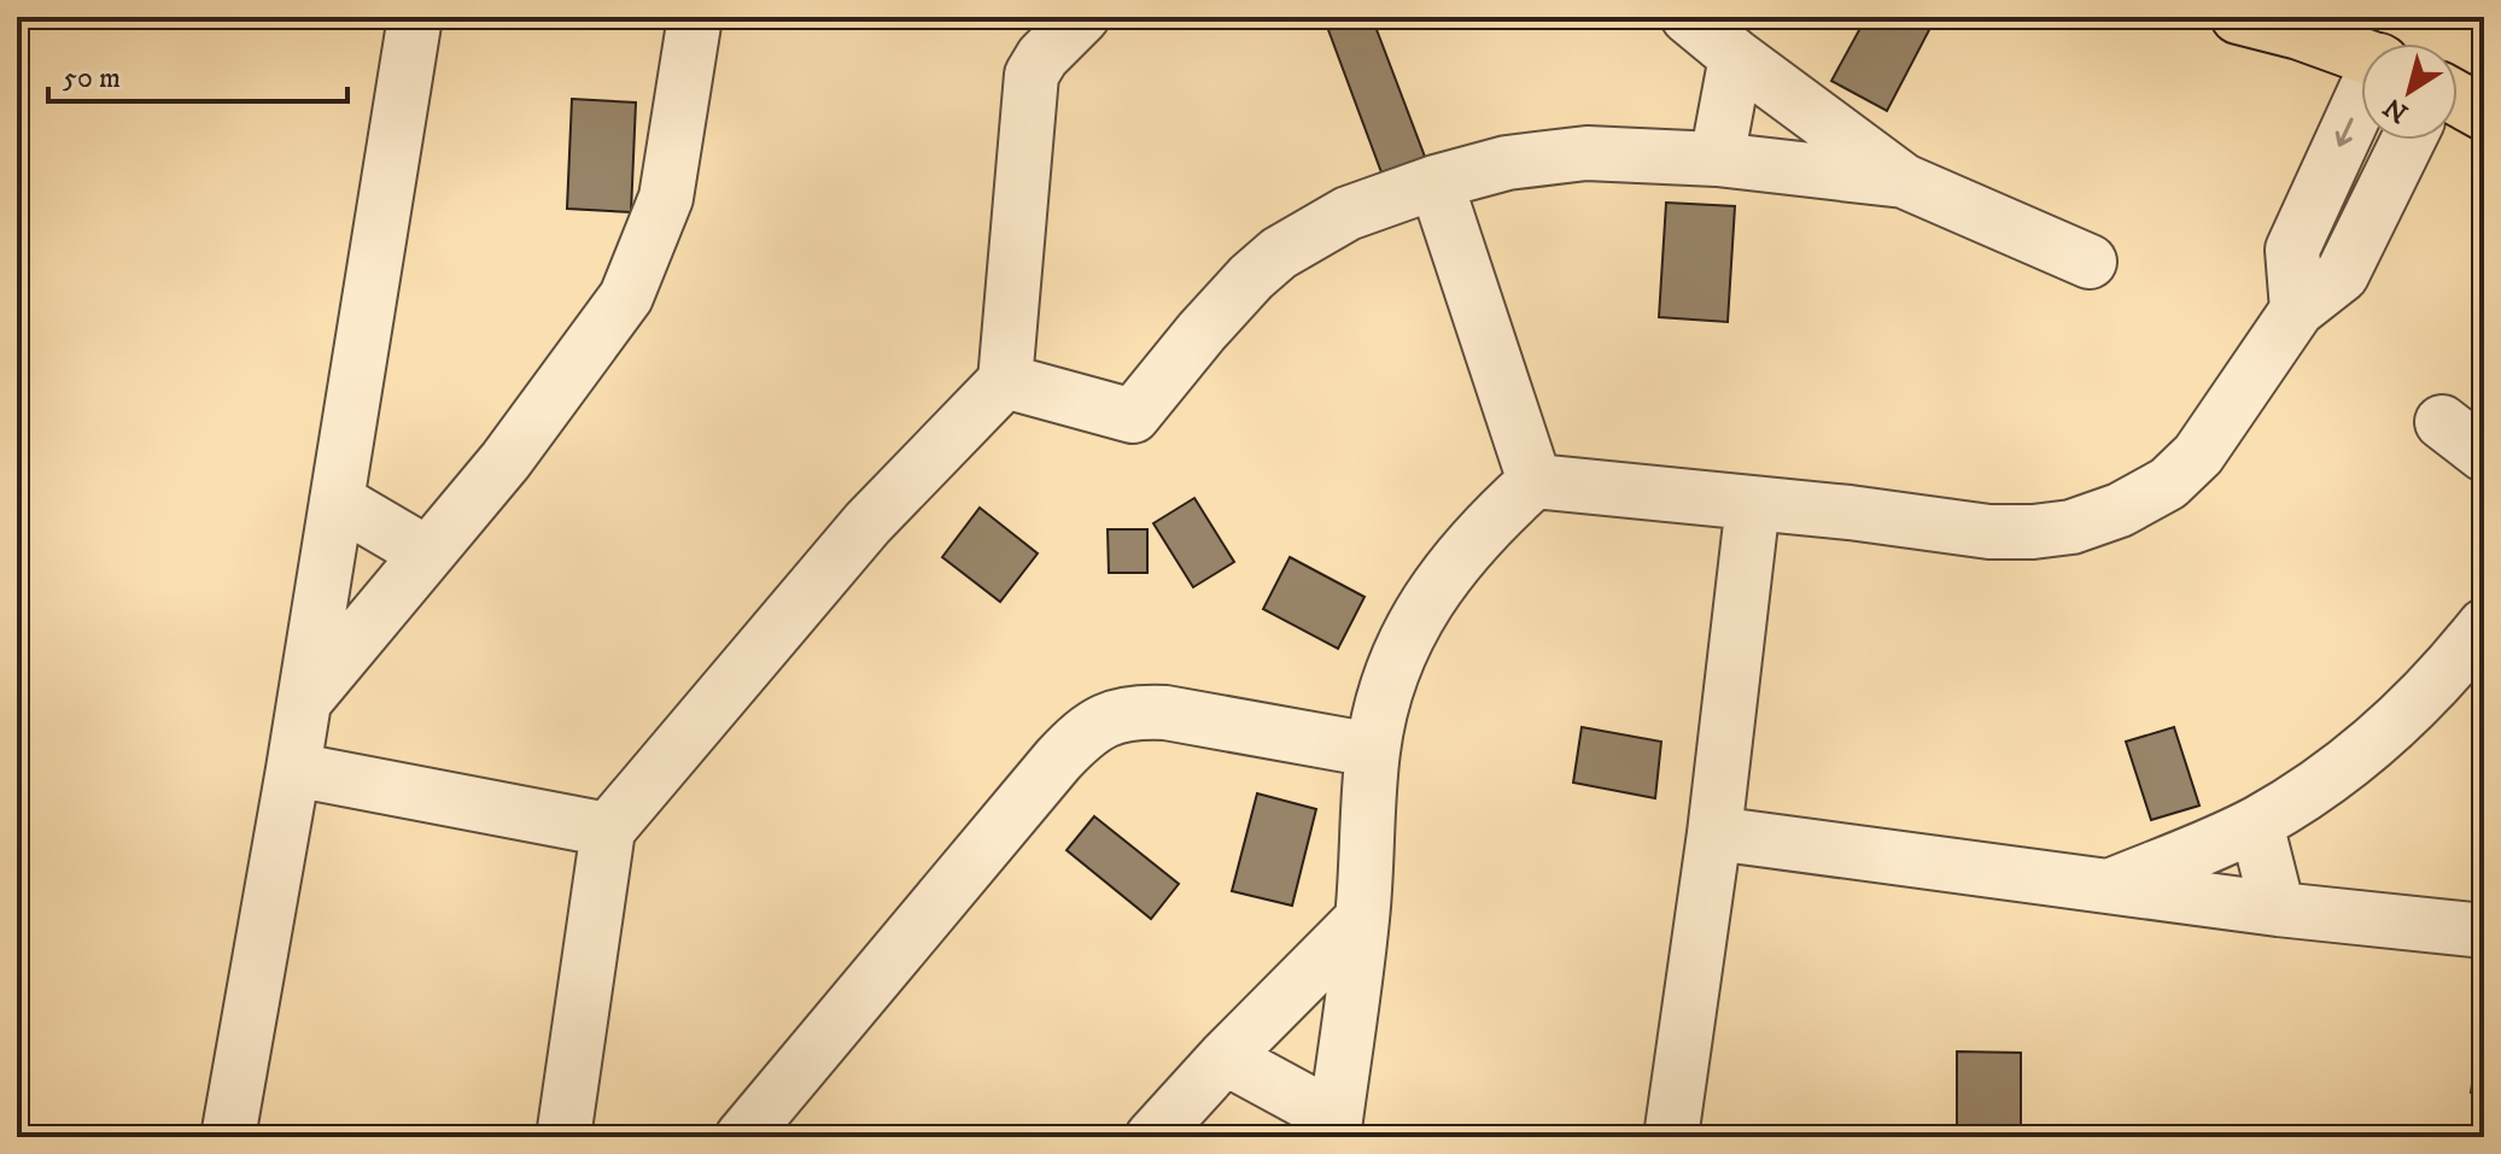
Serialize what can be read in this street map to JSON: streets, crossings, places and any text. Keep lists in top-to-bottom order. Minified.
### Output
{"scale_bar":"50 m","north":"bottom left"}
